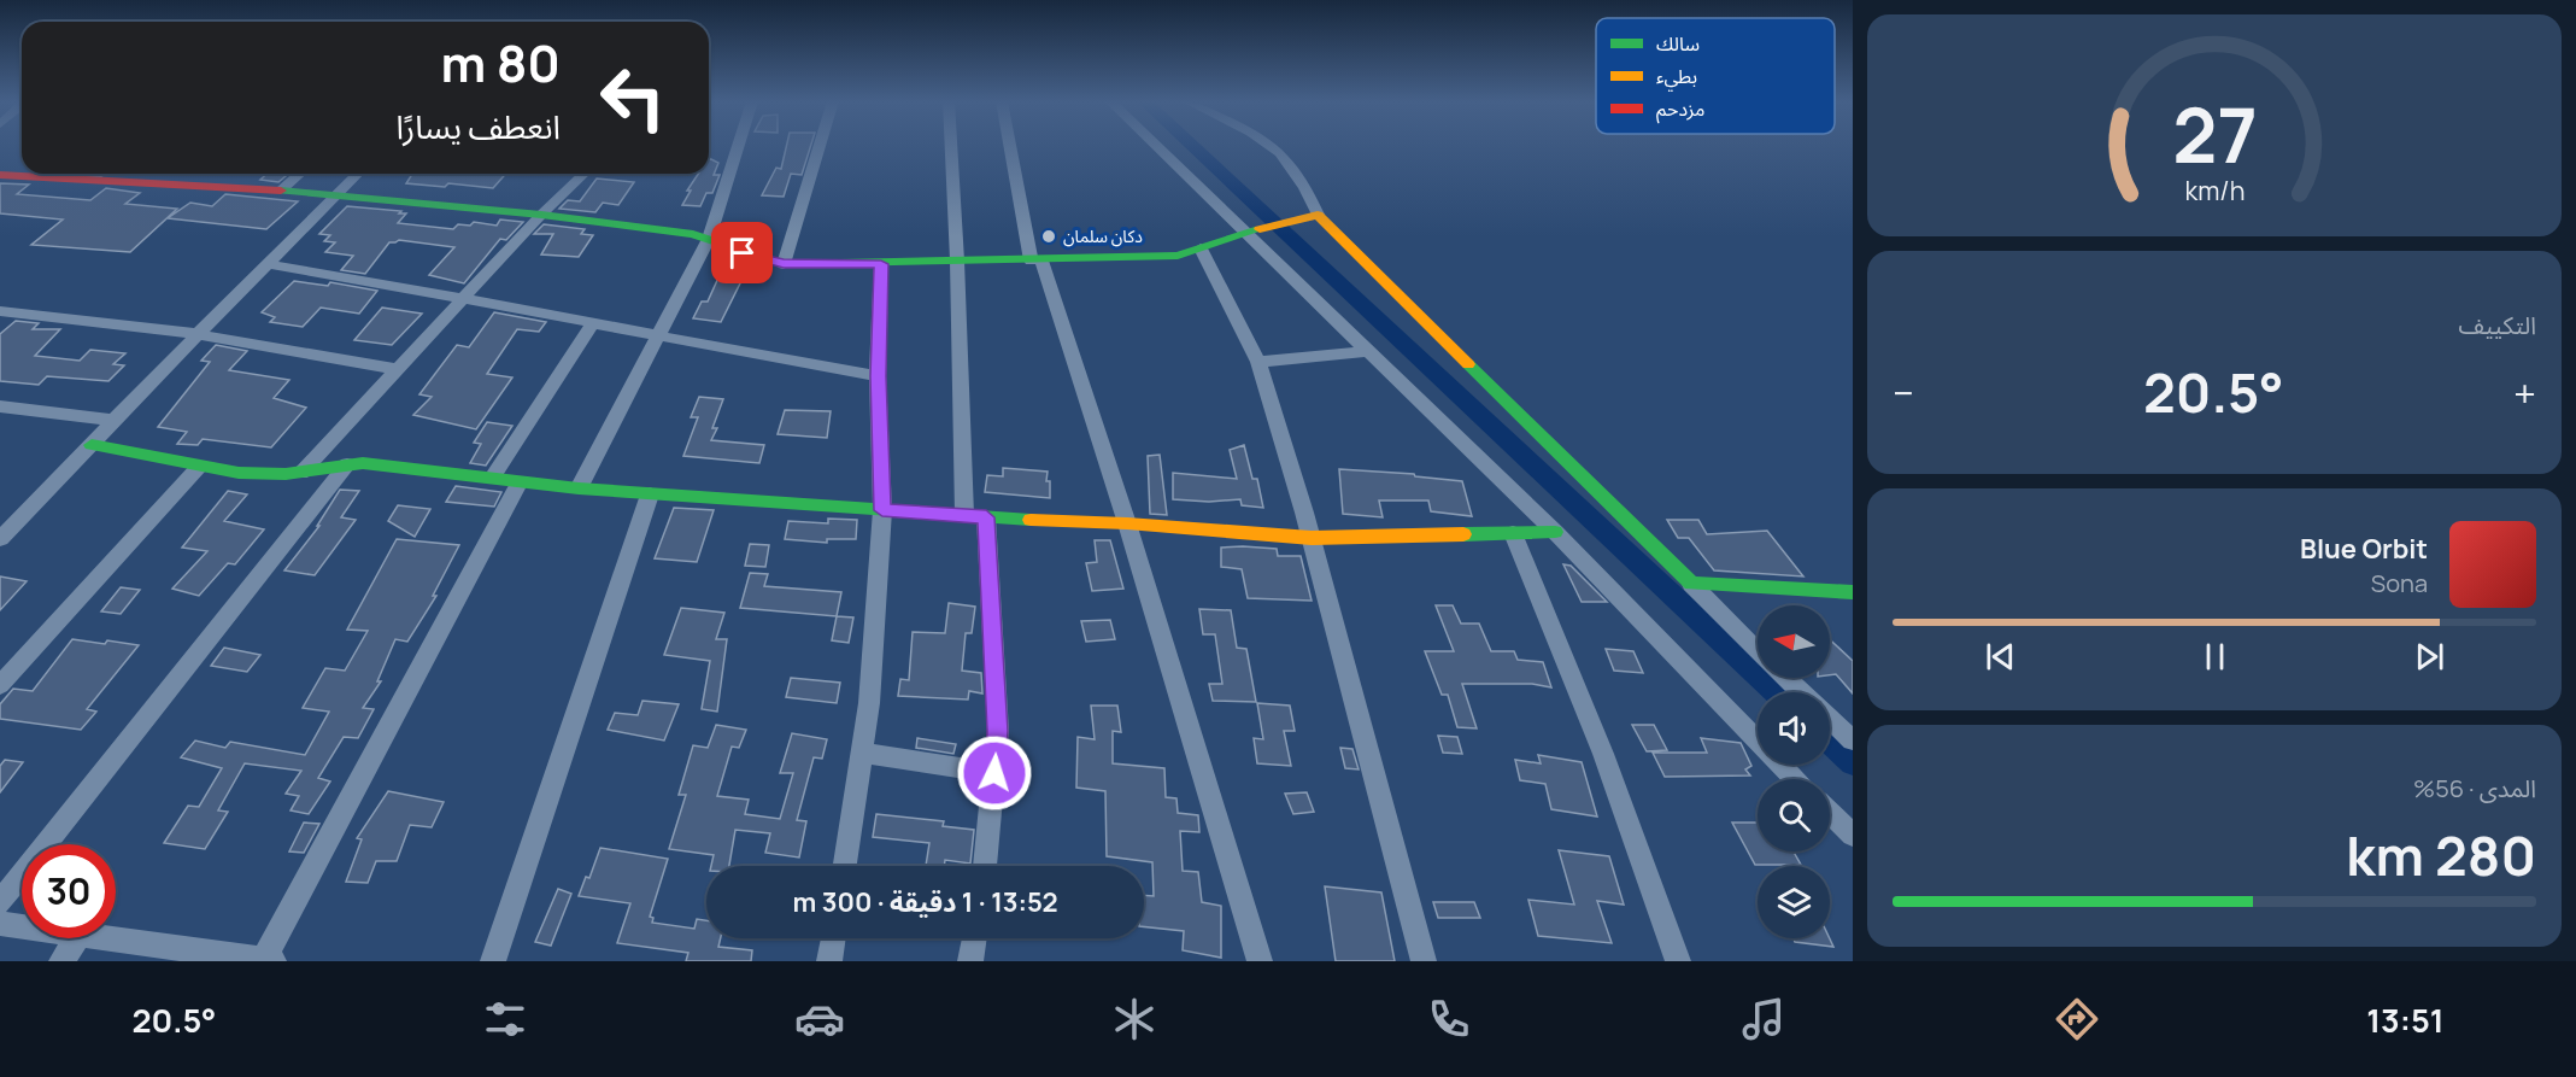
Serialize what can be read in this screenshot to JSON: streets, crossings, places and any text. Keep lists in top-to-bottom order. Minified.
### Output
{"places":["دكان سلمان"],"legend":["سالك","بطيء","مزدحم"],"north":"left","page":{"turn":["80 m","انعطف يسارًا"],"tile":["التكييف",["المدى · 56%","280 km"]],"heat":["−","20.5°","+"],"song":["Blue Orbit","Sona"],"limit":"30","trip":"13:52 · 1 دقيقة · 300 m","tabs":["13:51","20.5°"],"gauge":["27","km/h"]}}
